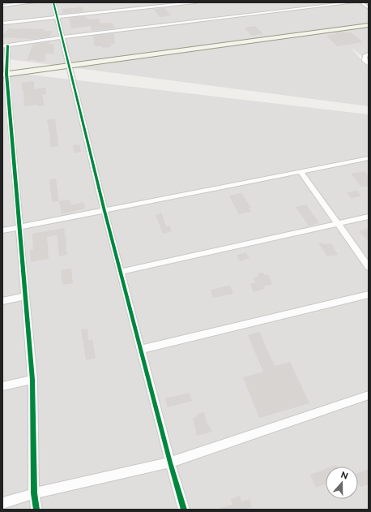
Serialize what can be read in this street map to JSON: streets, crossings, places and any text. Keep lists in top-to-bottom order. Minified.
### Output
{"north":"top"}
